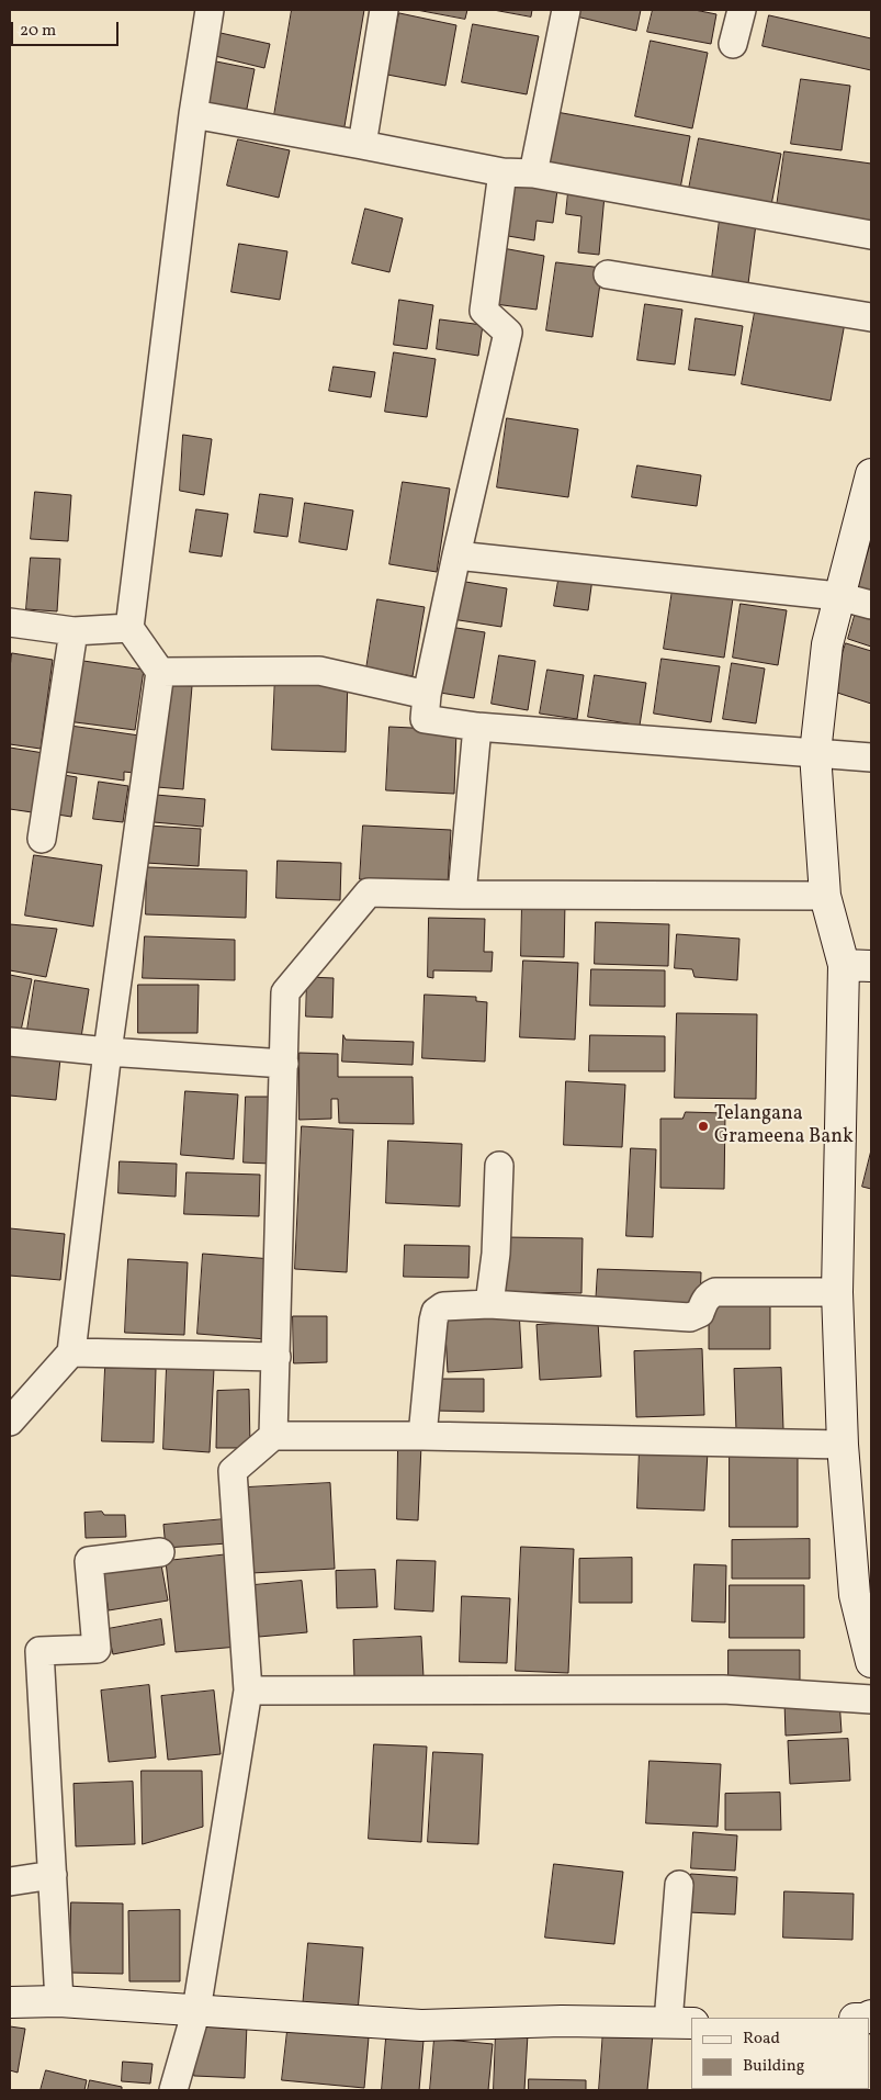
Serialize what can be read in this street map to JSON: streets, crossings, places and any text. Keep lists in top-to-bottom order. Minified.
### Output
{"places":["Telangana Grameena Bank"],"legend":["Road","Building"],"scale_bar":"20 m"}
